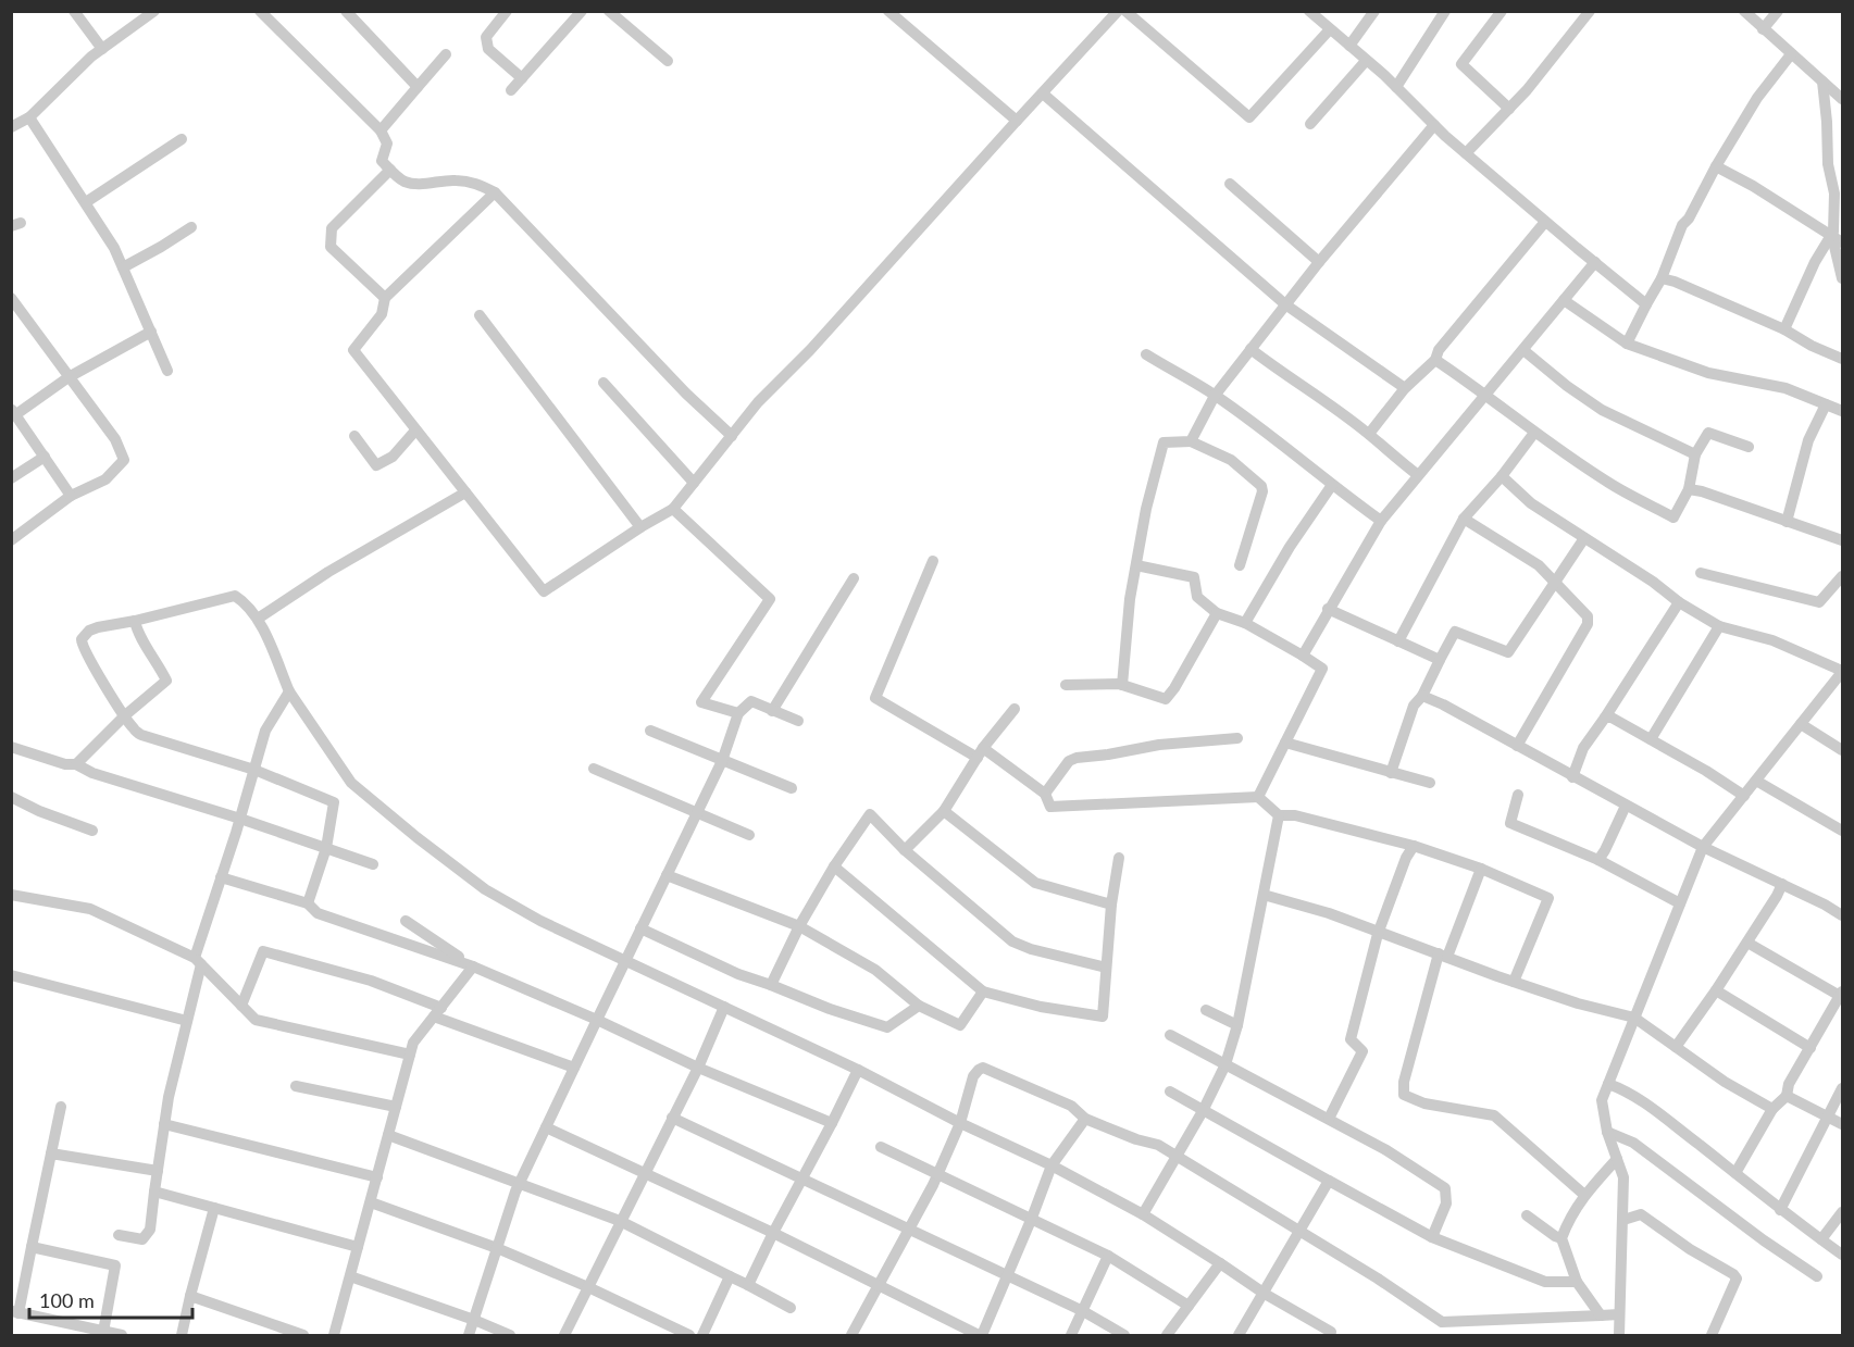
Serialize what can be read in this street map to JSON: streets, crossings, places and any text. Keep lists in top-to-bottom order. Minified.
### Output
{"scale_bar":"100 m"}
